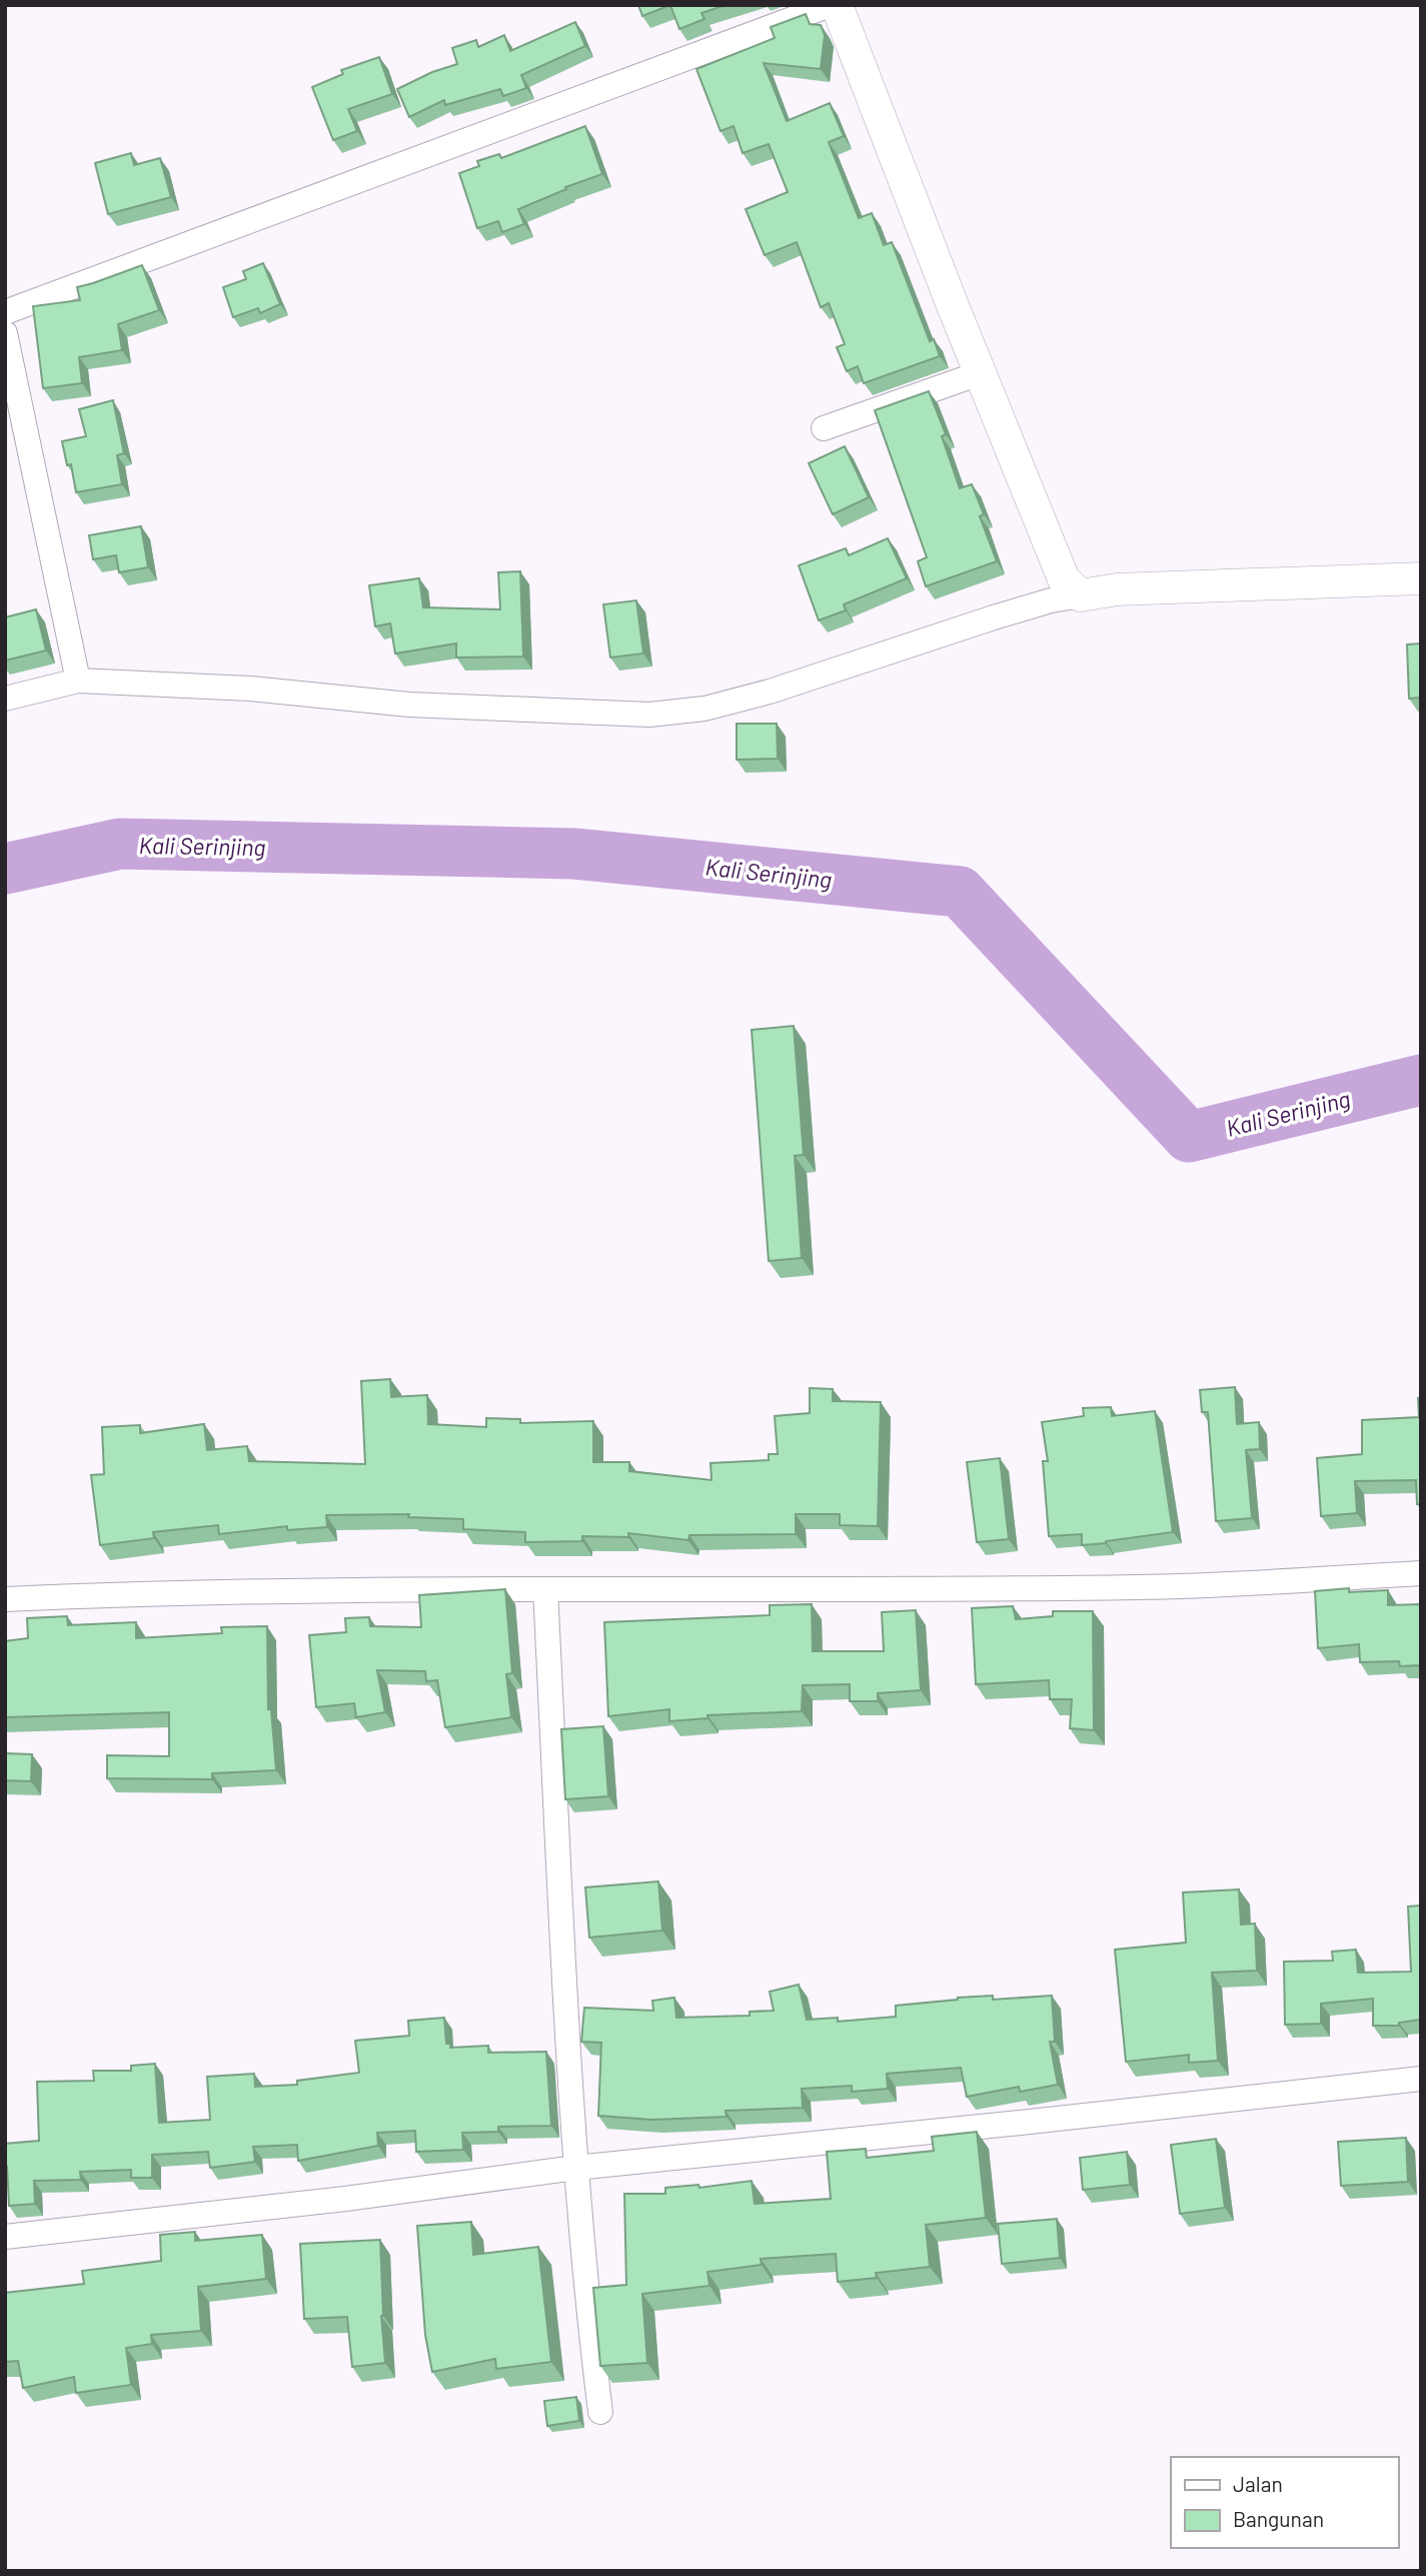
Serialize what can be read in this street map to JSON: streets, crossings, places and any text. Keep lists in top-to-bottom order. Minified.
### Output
{"water":["Kali Serinjing"],"legend":["Jalan","Bangunan"]}
